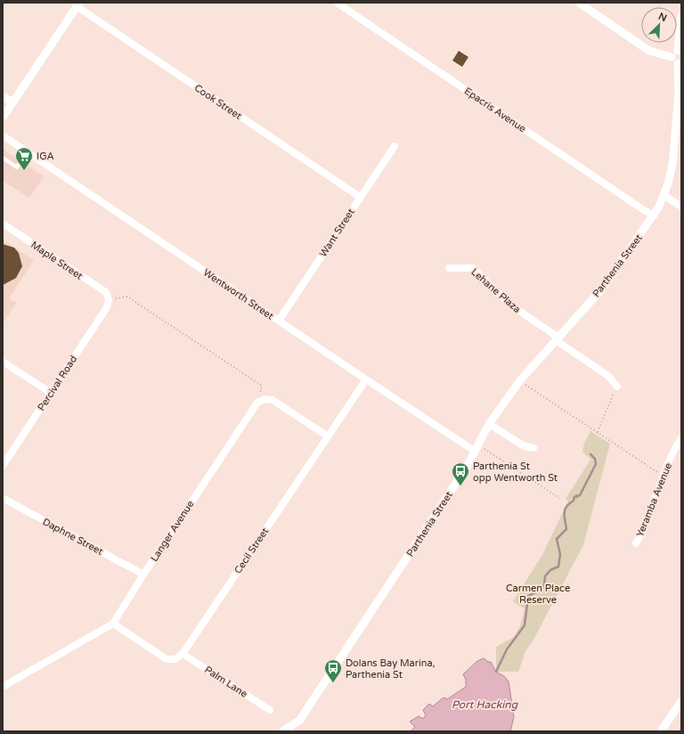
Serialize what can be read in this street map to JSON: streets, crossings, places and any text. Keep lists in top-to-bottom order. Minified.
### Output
{"streets":{"street":["Cook Street","Epacris Avenue","Want Street","Maple Street","Parthenia Street","Lehane Plaza","Wentworth Street","Percival Road","Yeramba Avenue","Langer Avenue","Daphne Street","Cecil Street","Palm Lane"]},"crossings":[["Cook Street","Want Street"],["Epacris Avenue","Parthenia Street"],["Want Street","Wentworth Street"],["Maple Street","Percival Road"],["Parthenia Street","Lehane Plaza"],["Parthenia Street","Wentworth Street"],["Wentworth Street","Cecil Street"],["Langer Avenue","Daphne Street"],["Cecil Street","Palm Lane"]],"water":["Port Hacking"],"parks":["Carmen Place Reserve"],"places":{"supermarket":["IGA"],"bus stop":["Parthenia St opp Wentworth St","Dolans Bay Marina, Parthenia St"]},"north":"top right"}
